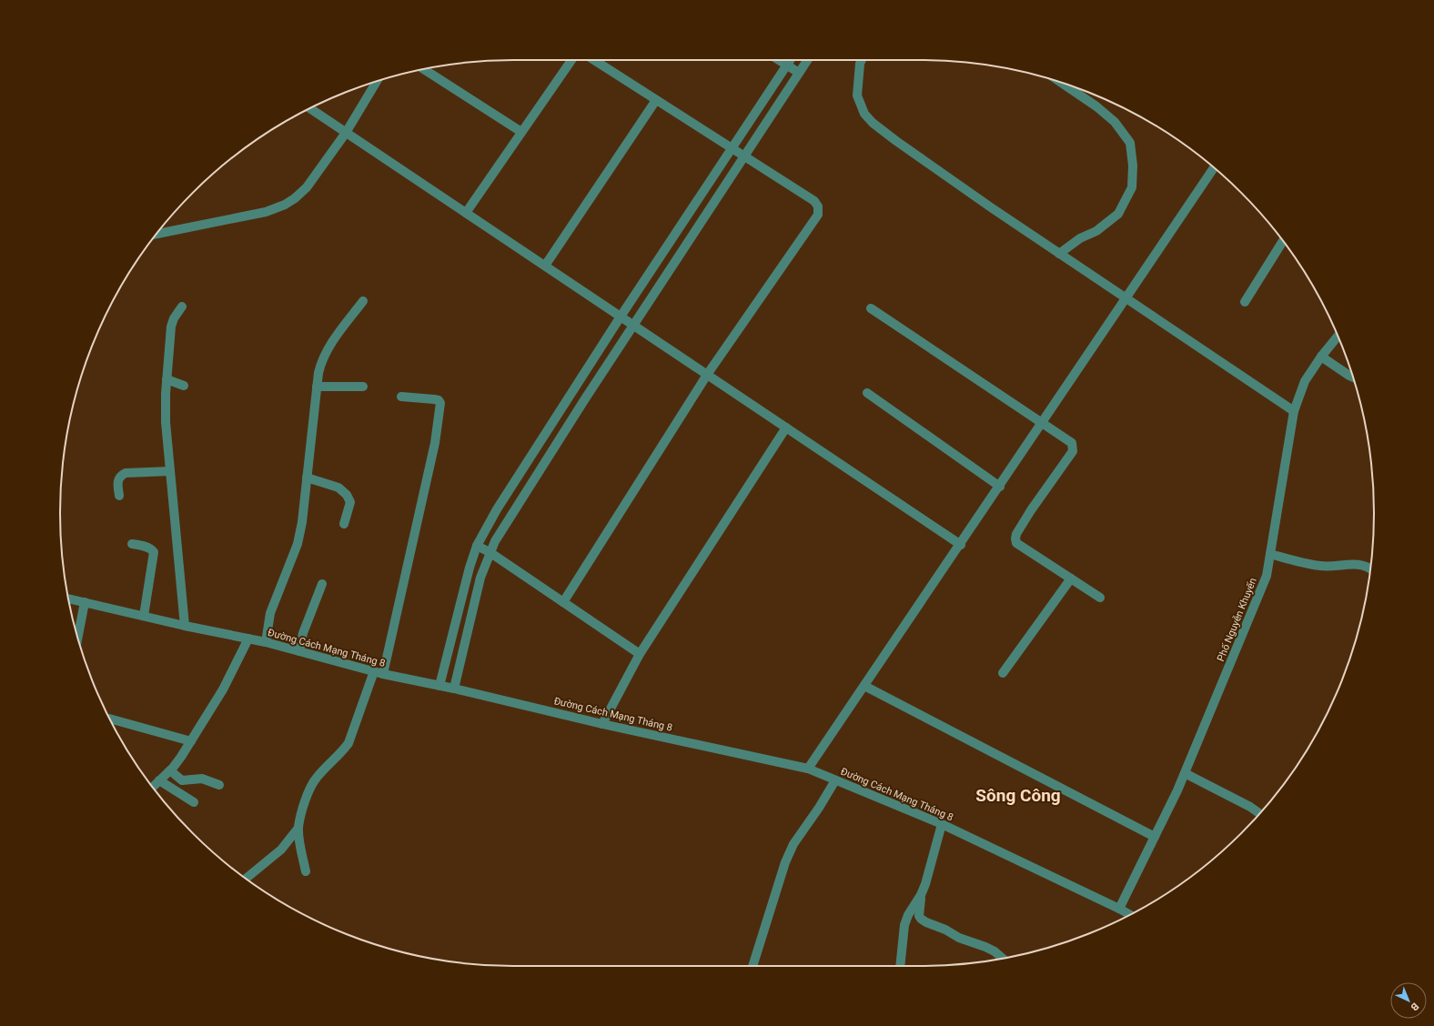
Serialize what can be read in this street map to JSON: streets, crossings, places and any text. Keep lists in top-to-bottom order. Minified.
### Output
{"streets":{"street":["Phố Nguyễn Khuyến","Đường Cách Mạng Tháng 8"]},"crossings":[["Phố Nguyễn Khuyến","Đường Cách Mạng Tháng 8"]],"districts":["Sông Công"],"north":"bottom right"}
